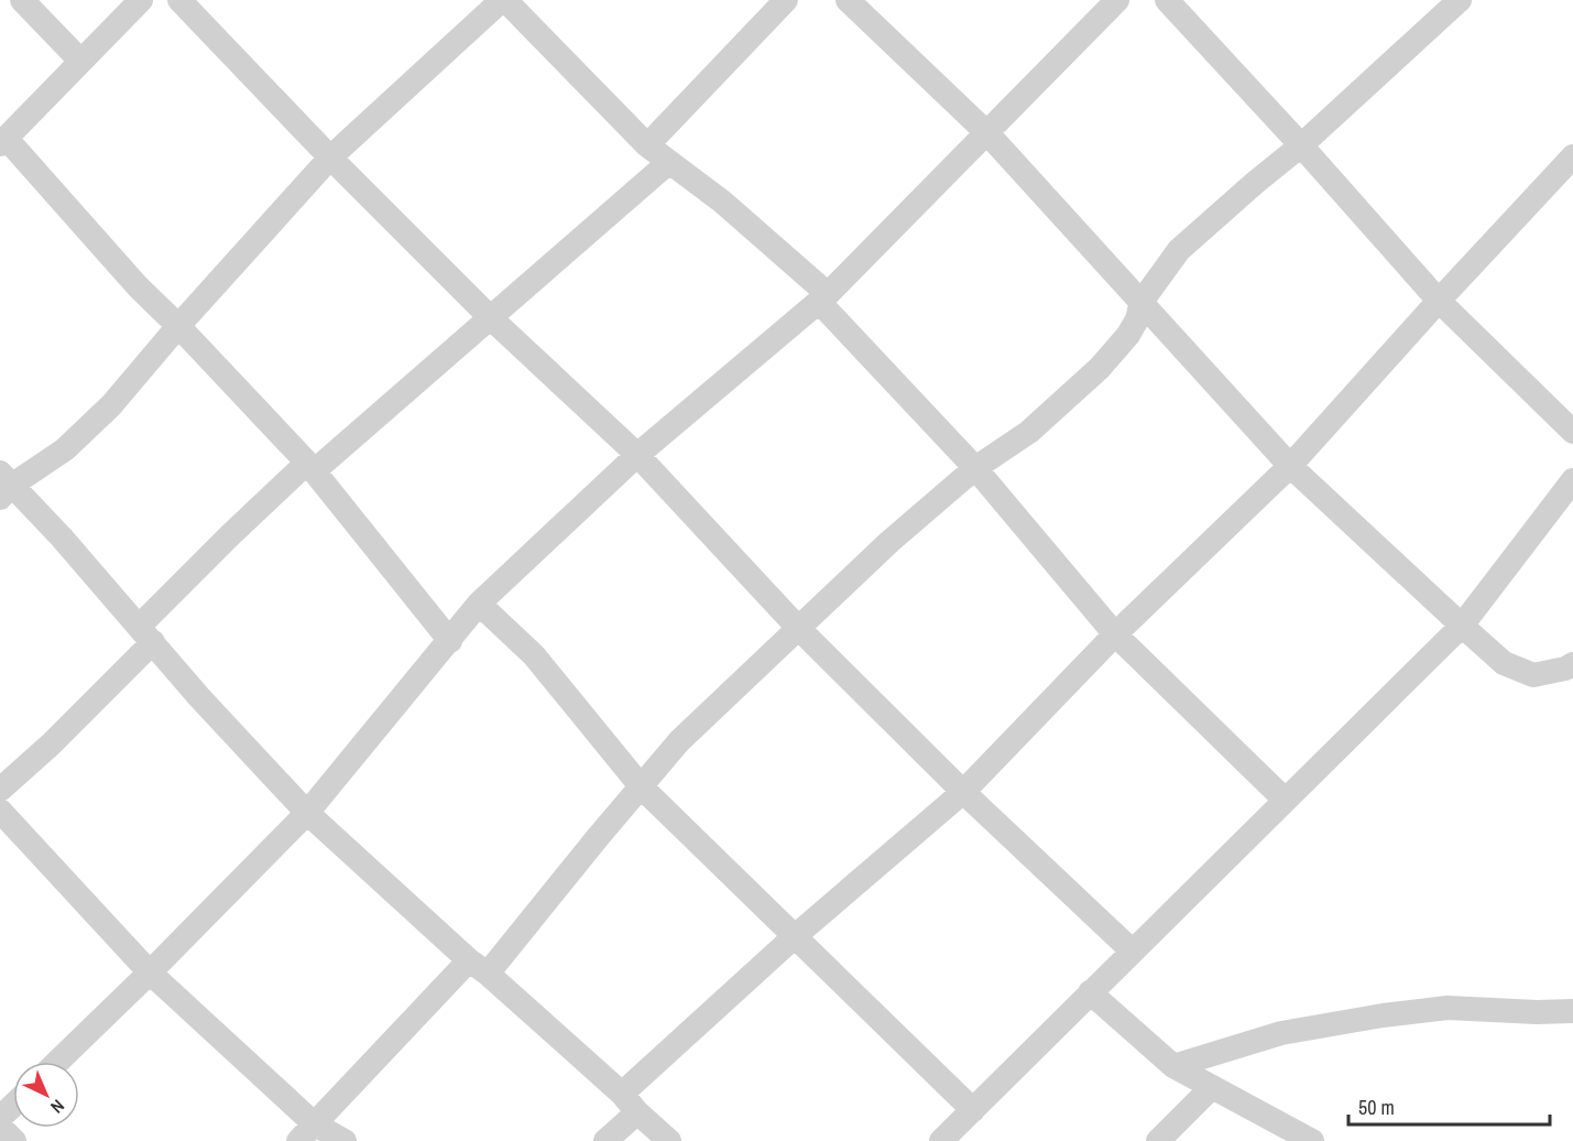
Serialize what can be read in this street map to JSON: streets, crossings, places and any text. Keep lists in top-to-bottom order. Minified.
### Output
{"scale_bar":"50 m","north":"bottom right"}
